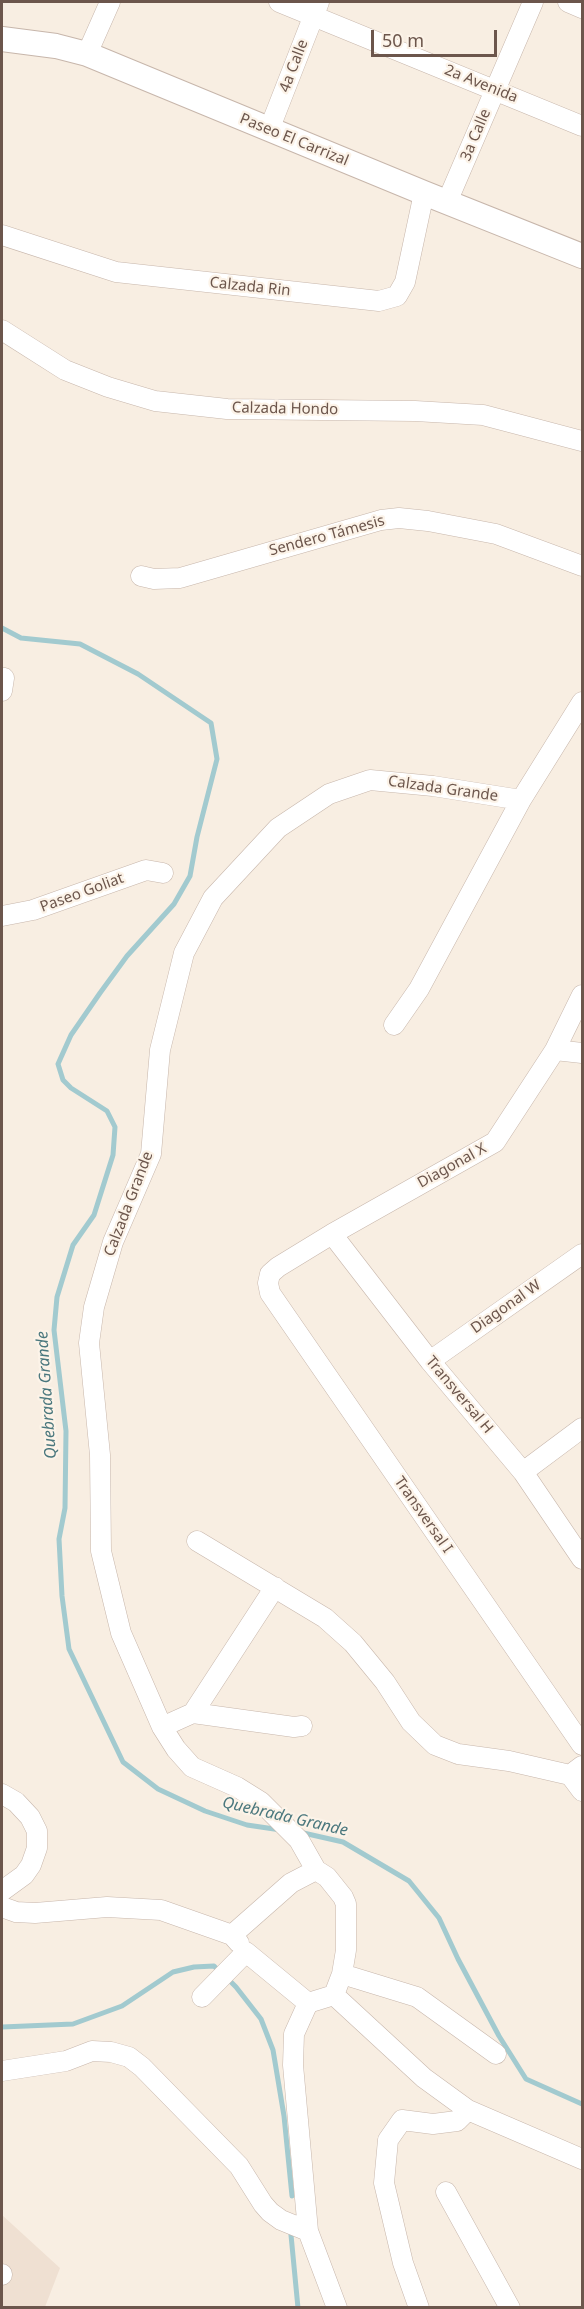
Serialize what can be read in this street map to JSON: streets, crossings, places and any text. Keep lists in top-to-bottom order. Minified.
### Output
{"streets":{"street":["4a Calle","2a Avenida","3a Calle","Paseo El Carrizal","Calzada Rin","Calzada Hondo","Sendero Támesis","Calzada Grande","Paseo Goliat","Diagonal X","Diagonal W","Transversal H","Transversal I"]},"crossings":[["4a Calle","2a Avenida"],["4a Calle","Paseo El Carrizal"],["2a Avenida","3a Calle"],["3a Calle","Paseo El Carrizal"],["Paseo El Carrizal","Calzada Rin"],["Diagonal X","Transversal H"],["Diagonal X","Transversal I"],["Diagonal W","Transversal H"]],"water":["Quebrada Grande"],"scale_bar":"50 m"}
